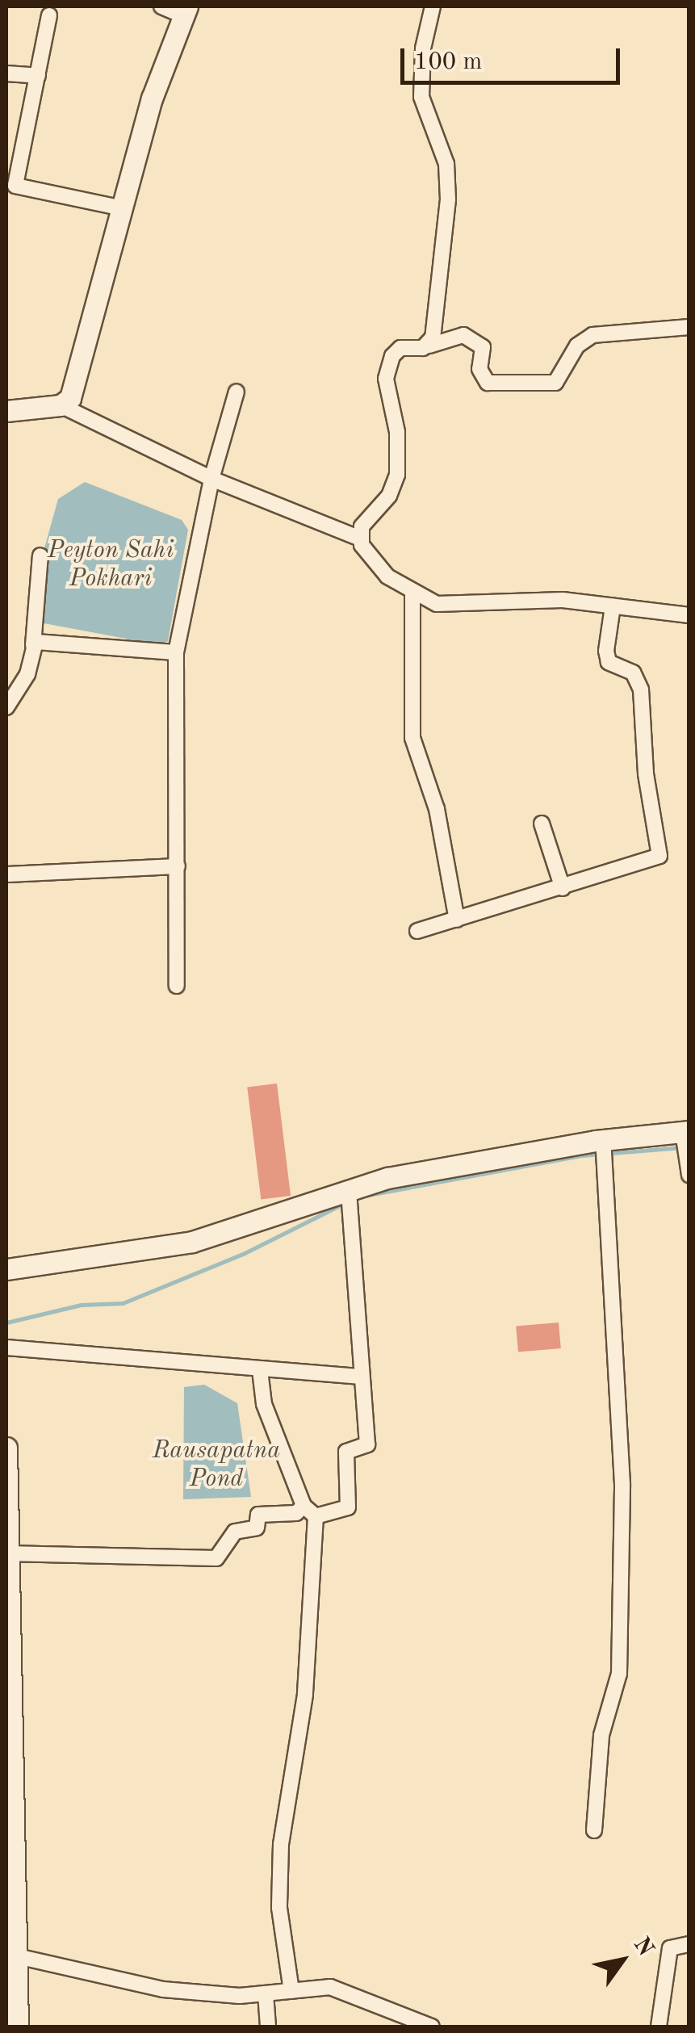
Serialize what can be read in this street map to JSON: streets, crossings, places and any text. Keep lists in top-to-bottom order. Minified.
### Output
{"water":["Peyton Sahi Pokhari","Rausapatna Pond"],"scale_bar":"100 m","north":"top right"}
